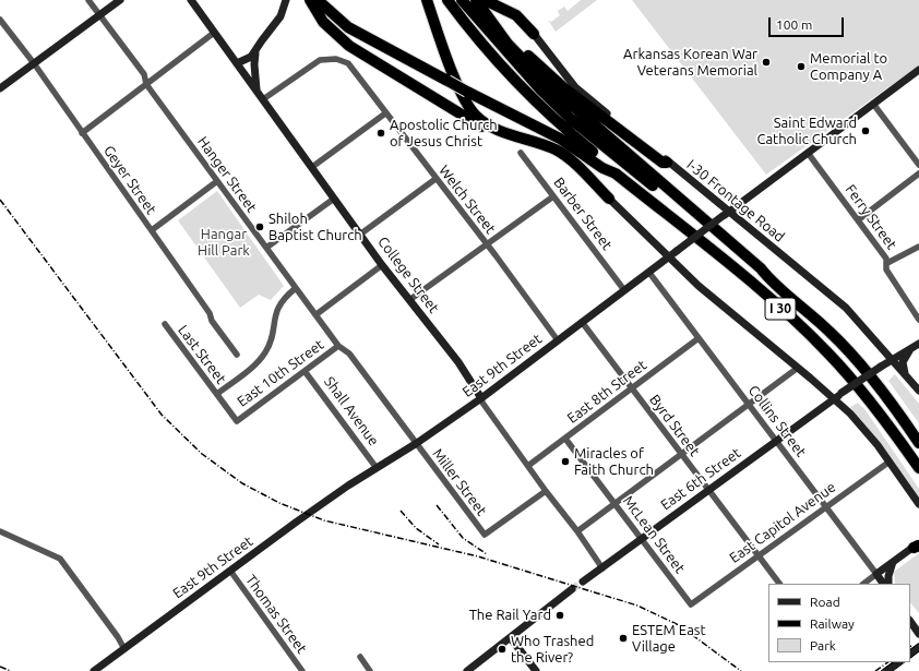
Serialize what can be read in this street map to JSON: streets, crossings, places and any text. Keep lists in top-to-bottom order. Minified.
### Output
{"streets":{"highway":["I 30"],"main road":["I-30 Frontage Road","College Street","East 9th Street","Collins Street","East 6th Street"],"street":["Hanger Street","Geyer Street","Welch Street","Barber Street","Ferry Street","Last Street","East 10th Street","East 8th Street","Shall Avenue","Byrd Street","Miller Street","East Capitol Avenue","McLean Street","Thomas Street"]},"crossings":[["Hanger Street","East 9th Street"],["Hanger Street","East 10th Street"],["Hanger Street","Miller Street"],["Welch Street","College Street"],["Welch Street","East 9th Street"],["I-30 Frontage Road","East 9th Street"],["I-30 Frontage Road","East 6th Street"],["Barber Street","East 9th Street"],["Ferry Street","East 9th Street"],["College Street","East 9th Street"],["College Street","East 8th Street"],["College Street","East 6th Street"],["College Street","Miller Street"],["Last Street","East 10th Street"],["East 9th Street","Shall Avenue"],["East 9th Street","Collins Street"],["East 9th Street","Byrd Street"],["East 9th Street","Miller Street"],["East 9th Street","Thomas Street"],["East 10th Street","Shall Avenue"],["East 8th Street","Collins Street"],["East 8th Street","Byrd Street"],["East 8th Street","McLean Street"],["Collins Street","East 6th Street"],["Collins Street","East Capitol Avenue"],["Byrd Street","East 6th Street"],["Byrd Street","East Capitol Avenue"],["East 6th Street","McLean Street"],["East Capitol Avenue","McLean Street"]],"parks":["Hangar Hill Park"],"places":["Arkansas Korean War Veterans Memorial","Memorial to Company A","Saint Edward Catholic Church","Apostolic Church of Jesus Christ","Shiloh Baptist Church","Miracles of Faith Church","The Rail Yard","ESTEM East Village","Who Trashed the River?"],"legend":["Road","Railway","Park"],"scale_bar":"100 m"}
